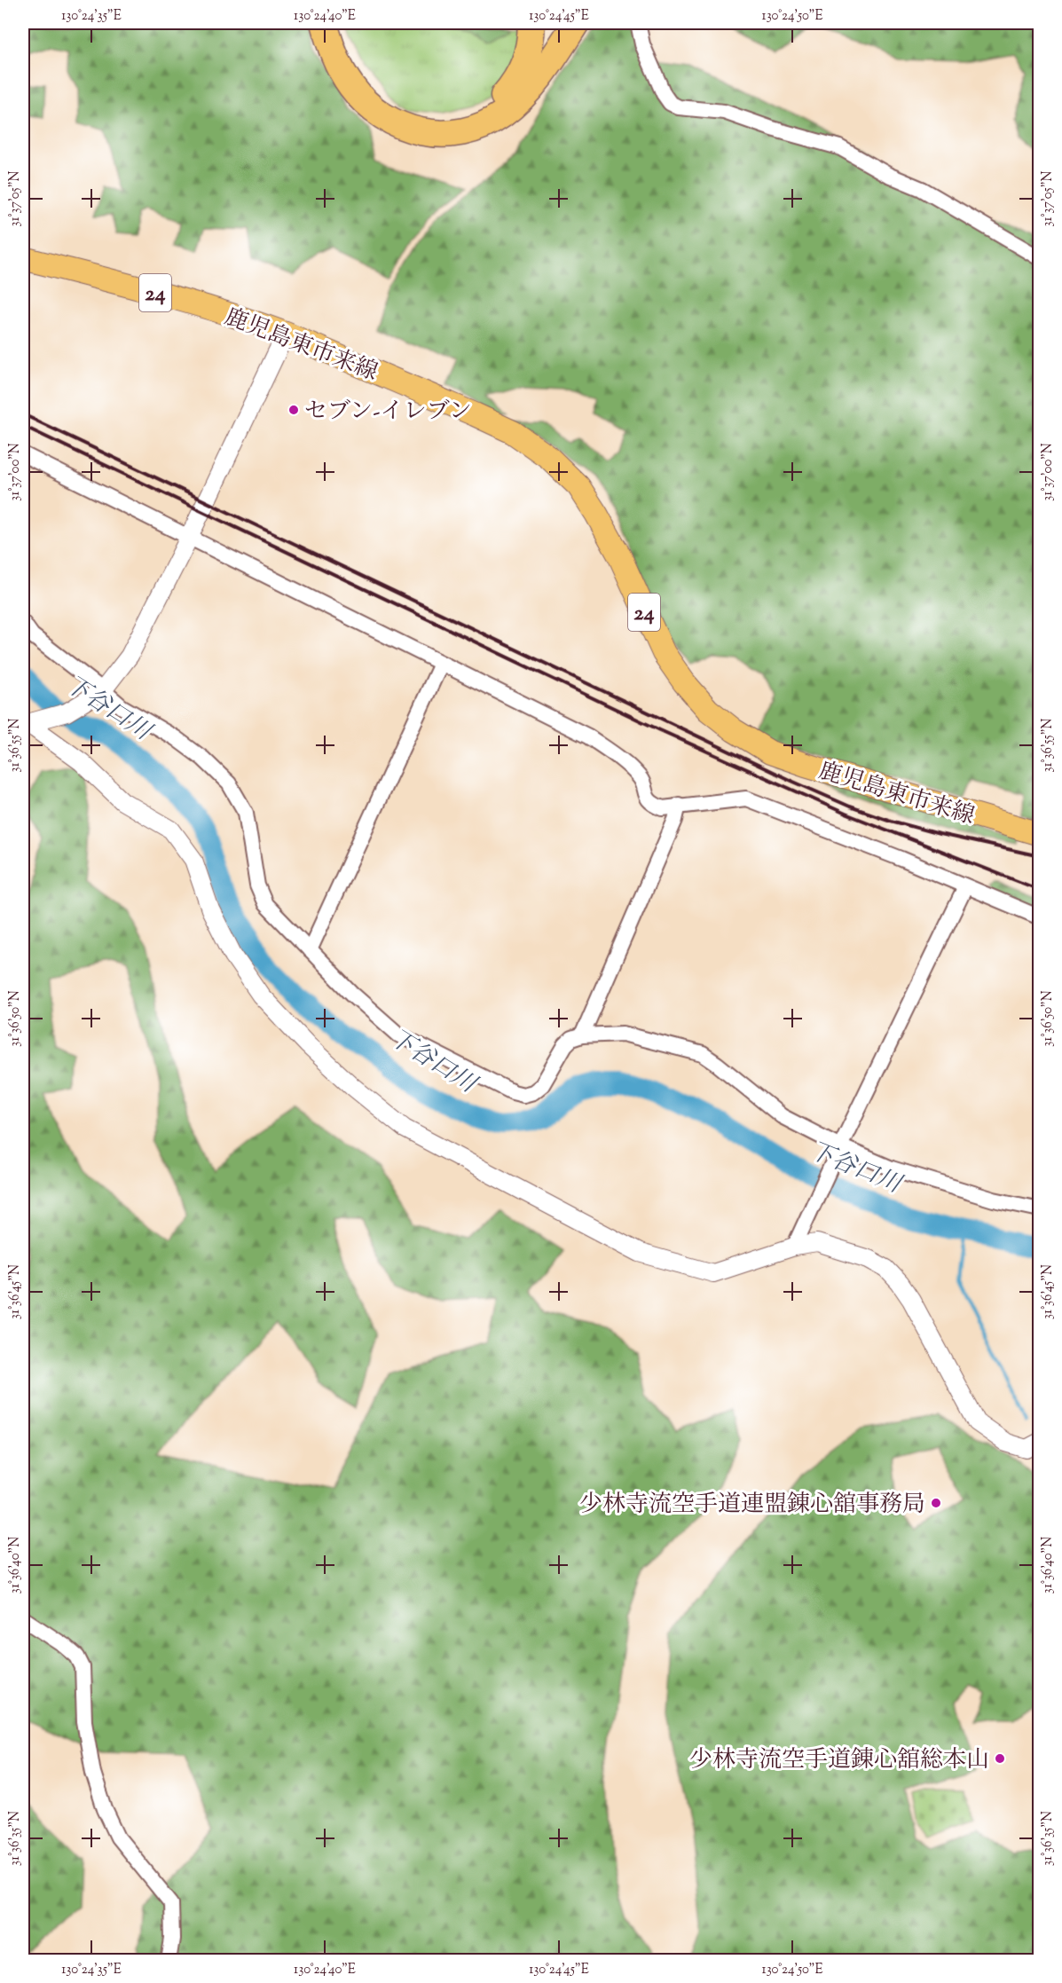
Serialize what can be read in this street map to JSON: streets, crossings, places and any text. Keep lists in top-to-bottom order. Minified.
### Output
{"streets":{"main road":["24","鹿児島東市来線"]},"water":["下谷口川"],"places":["セブン-イレブン","少林寺流空手道連盟錬心舘事務局","少林寺流空手道錬心舘総本山"],"coordinates":["130°24'35\"E","130°24'40\"E","130°24'45\"E","130°24'50\"E","31°37'05\"N","31°37'00\"N","31°36'55\"N","31°36'50\"N","31°36'45\"N","31°36'40\"N","31°36'35\"N"]}
